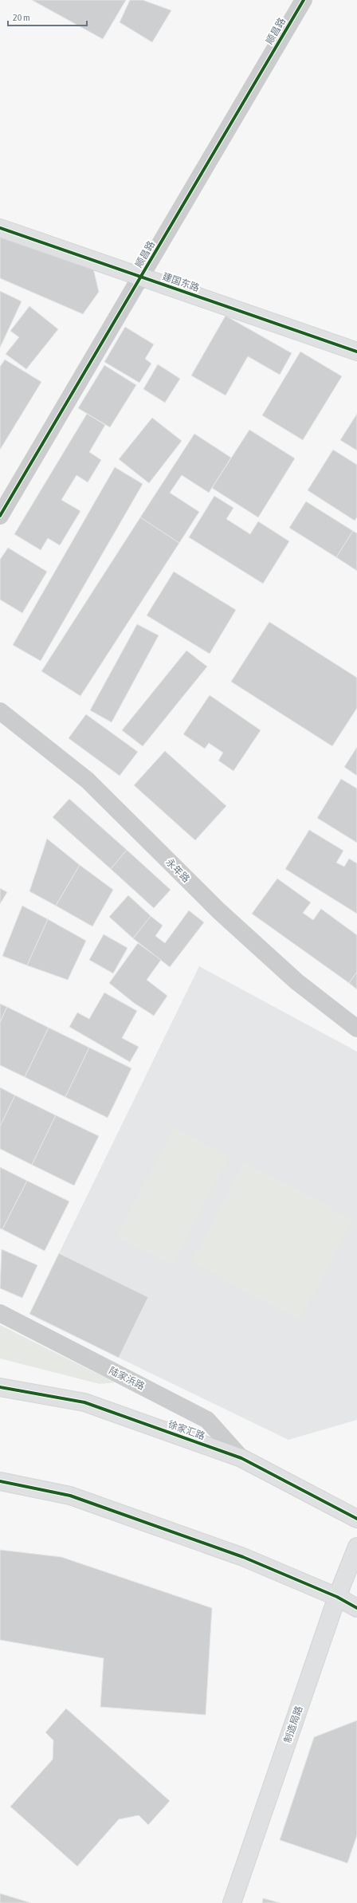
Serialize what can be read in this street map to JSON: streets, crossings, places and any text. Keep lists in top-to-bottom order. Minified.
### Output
{"streets":{"main road":["建国东路","徐家汇路","制造局路"],"street":["顺昌路","永年路","陆家浜路"]},"crossings":[["顺昌路","建国东路"],["陆家浜路","徐家汇路"]],"scale_bar":"20 m"}
